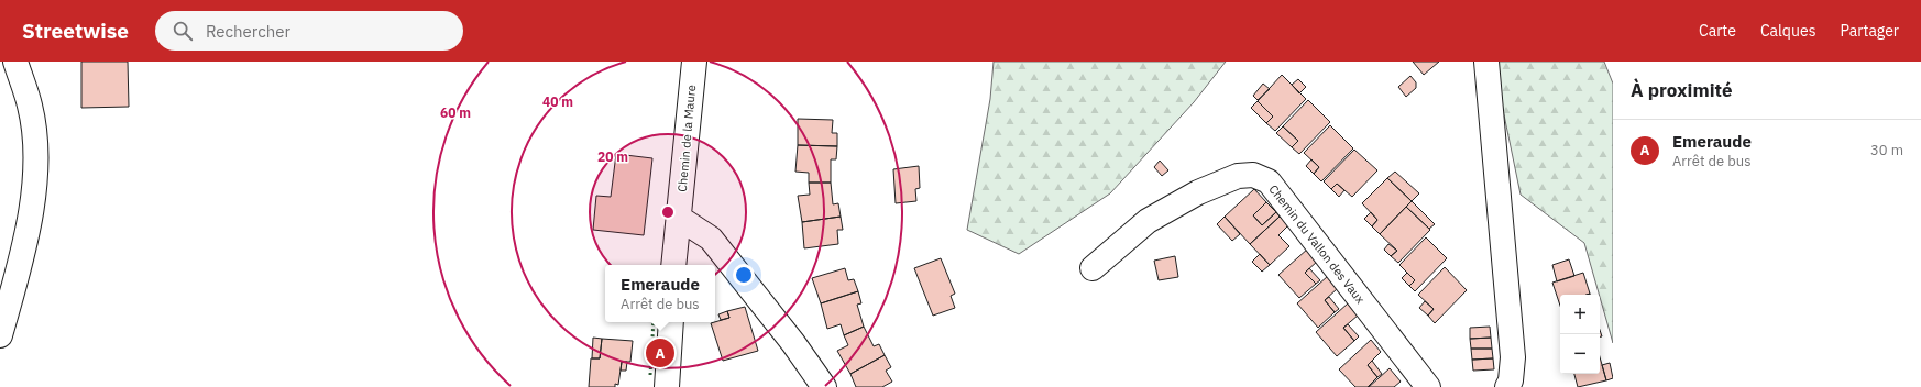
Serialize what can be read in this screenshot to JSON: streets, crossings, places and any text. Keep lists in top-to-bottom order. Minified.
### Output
{"streets":{"street":["Chemin de la Maure","Chemin du Vallon des Vaux"]},"page":{"header":"Streetwise","search":"Rechercher","nav":["Carte","Calques","Partager"],"heading":"À proximité","list":[{"mark":"A","name":"Emeraude","note":"Arrêt de bus","value":"30 m"}],"popup":["Emeraude","Arrêt de bus"],"map_buttons":["+","−"],"pins":"A"},"rings":["40 m","60 m","20 m"]}
